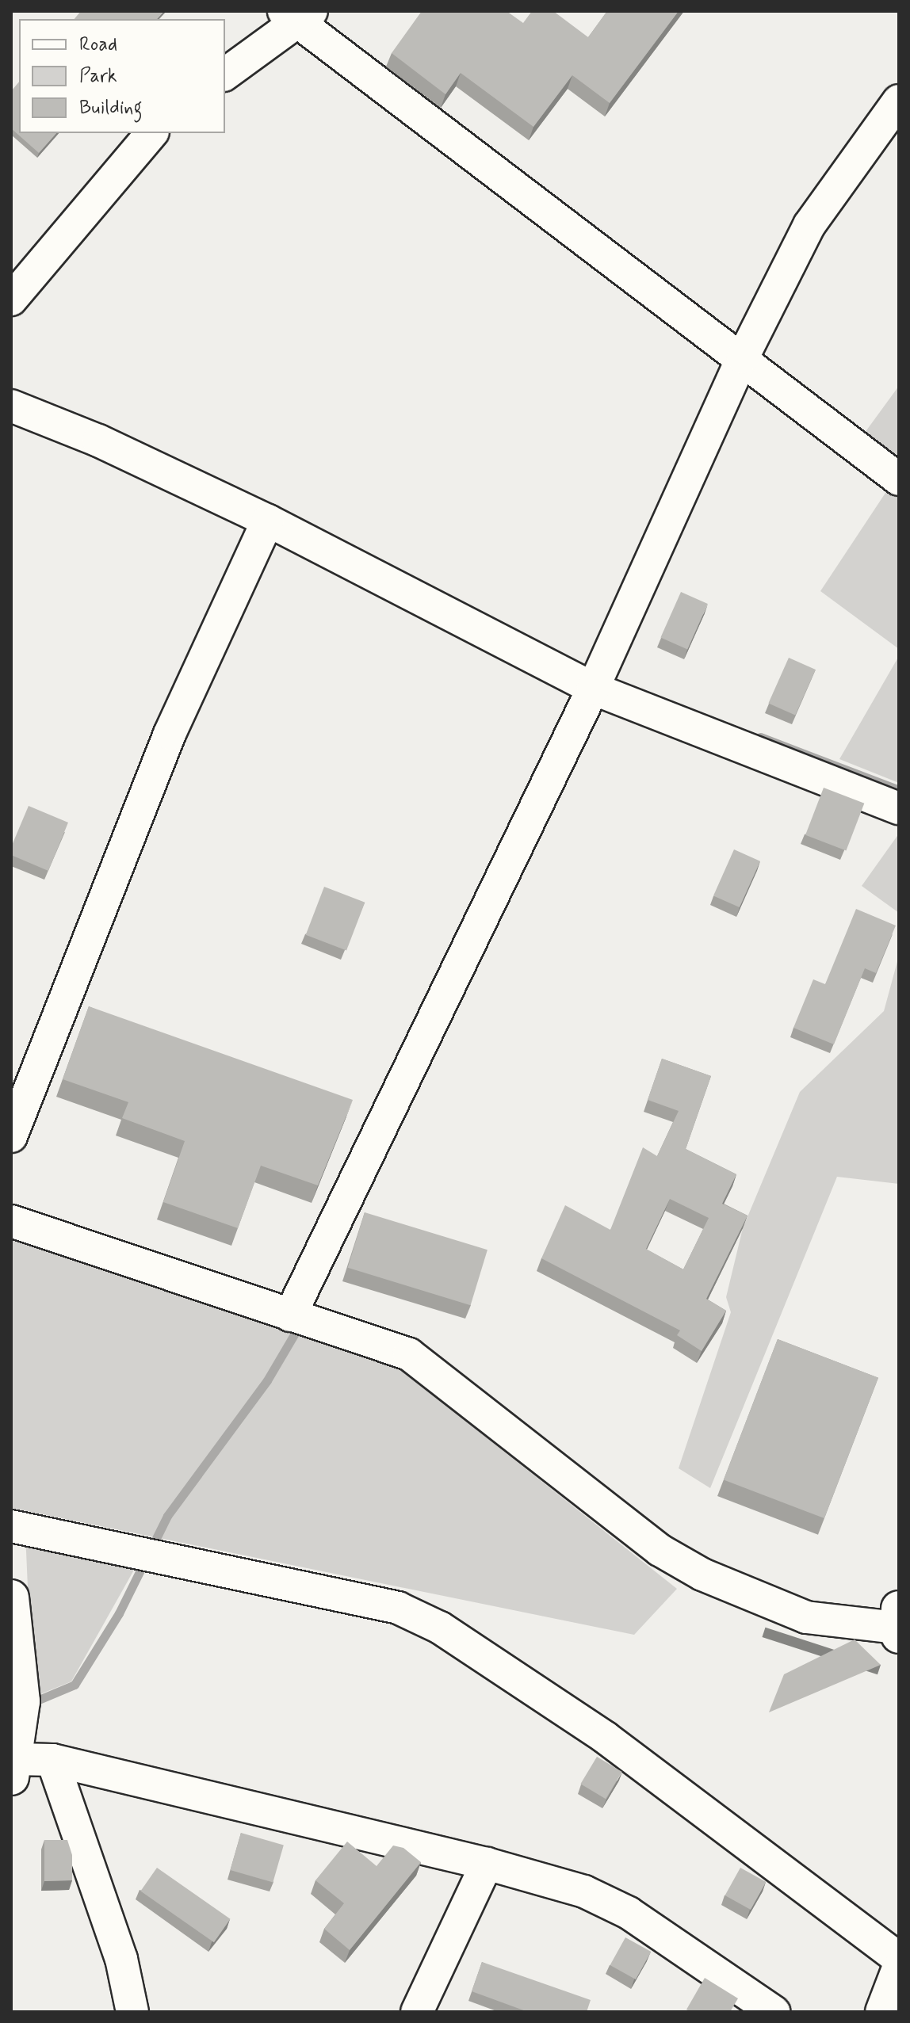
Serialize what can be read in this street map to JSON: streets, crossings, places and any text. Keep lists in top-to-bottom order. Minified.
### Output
{"legend":["Road","Park","Building"]}
